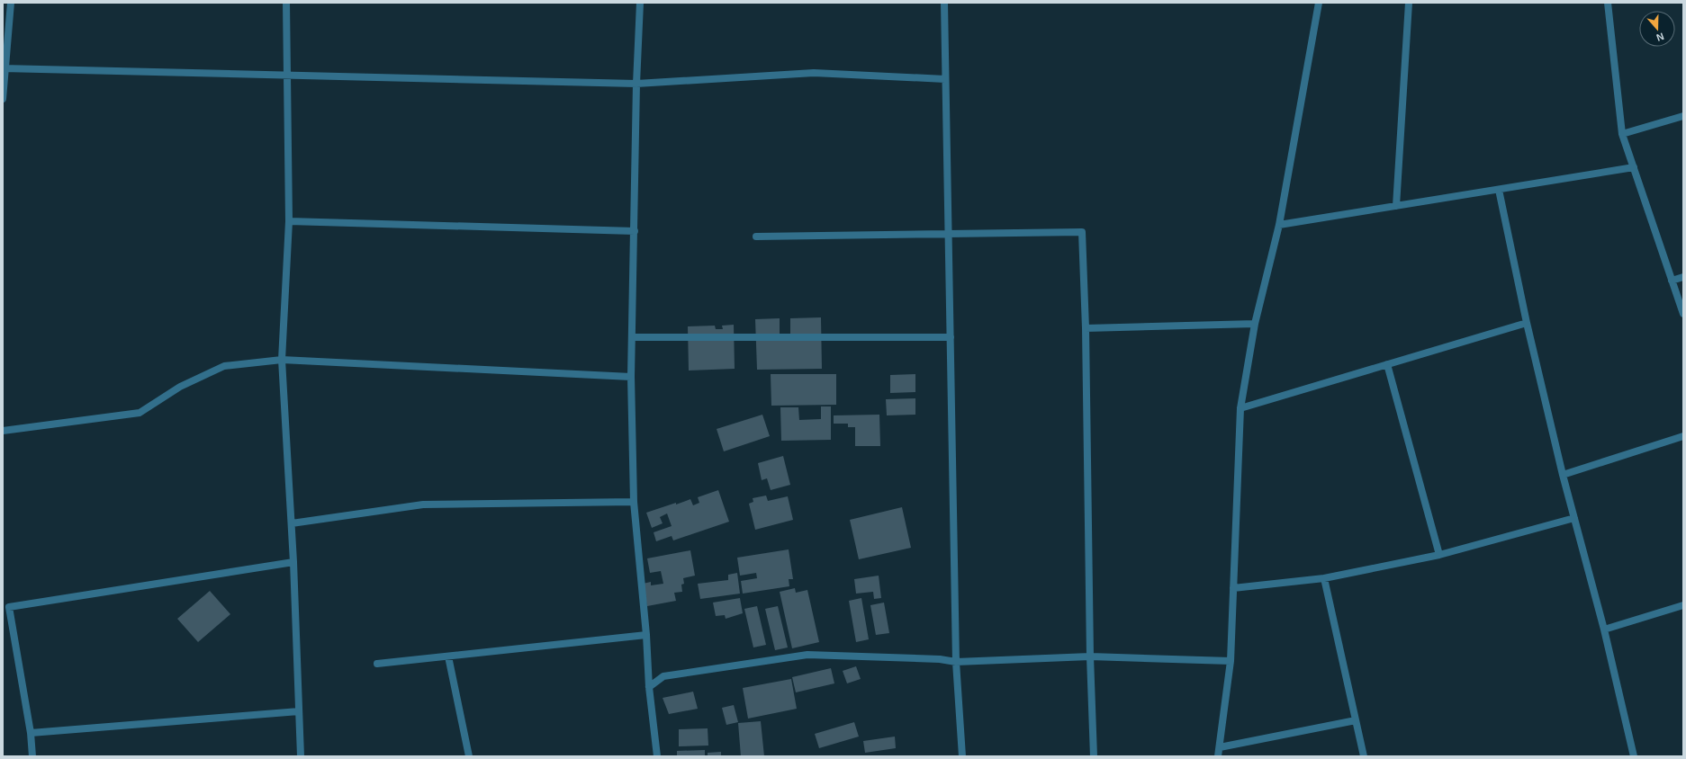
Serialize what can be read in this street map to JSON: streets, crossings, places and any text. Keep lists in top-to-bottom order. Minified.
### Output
{"north":"bottom"}
